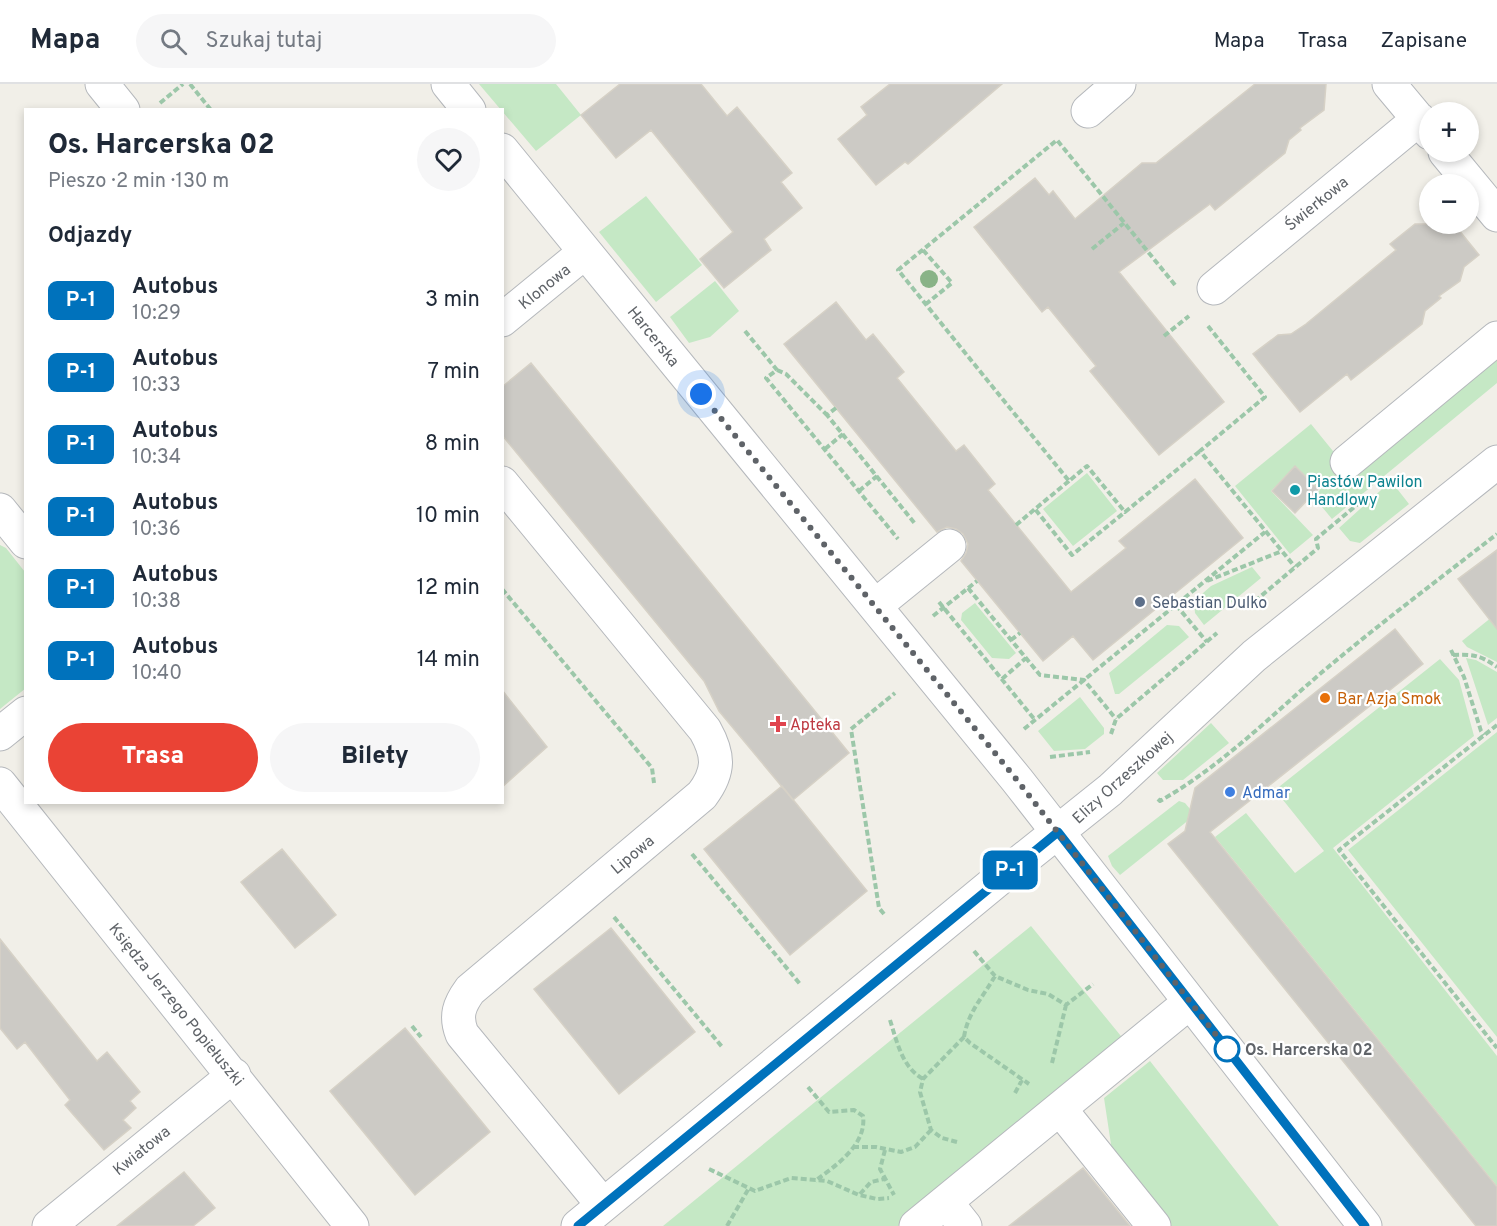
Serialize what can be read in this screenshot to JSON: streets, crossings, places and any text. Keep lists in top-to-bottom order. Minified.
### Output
{"streets":{"street":["Świerkowa","Klonowa","Harcerska","Elizy Orzeszkowej","Lipowa","Księdza Jerzego Popiełuszki","Kwiatowa"]},"crossings":[["Klonowa","Harcerska"],["Harcerska","Elizy Orzeszkowej"],["Elizy Orzeszkowej","Lipowa"],["Księdza Jerzego Popiełuszki","Kwiatowa"]],"places":{"other":["Piastów Pawilon Handlowy","Sebastian Dulko","Bar Azja Smok","Admar","Os. Harcerska 02"],"health":["Apteka"]},"lines":["bus line P-1"],"page":{"header":"Mapa","search":"Szukaj tutaj","nav":["Mapa","Trasa","Zapisane"],"on_map":"P-1","map_buttons":["+","−"],"heading":[["Os. Harcerska 02","Pieszo · 2 min · 130 m"],"Odjazdy"],"list":[{"mark":"P-1","name":"Autobus","note":"10:29","value":"3 min"},{"mark":"P-1","name":"Autobus","note":"10:33","value":"7 min"},{"mark":"P-1","name":"Autobus","note":"10:34","value":"8 min"},{"mark":"P-1","name":"Autobus","note":"10:36","value":"10 min"},{"mark":"P-1","name":"Autobus","note":"10:38","value":"12 min"},{"mark":"P-1","name":"Autobus","note":"10:40","value":"14 min"}],"buttons":["Trasa","Bilety"]}}
